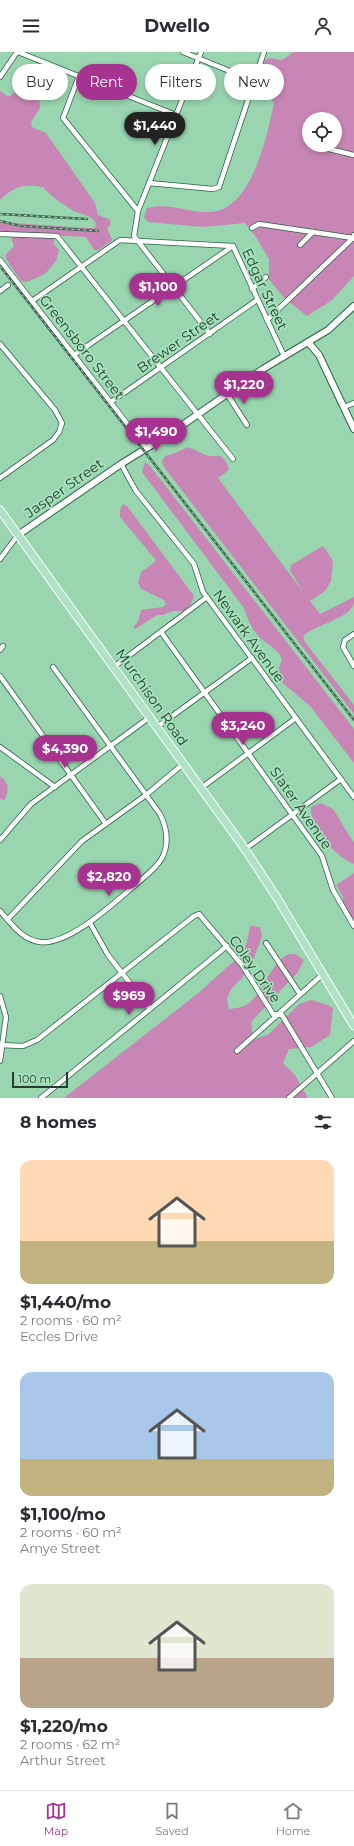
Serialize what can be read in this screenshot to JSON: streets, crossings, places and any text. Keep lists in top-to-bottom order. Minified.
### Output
{"streets":{"main road":["Murchison Road"],"street":["Edgar Street","Brewer Street","Greensboro Street","Jasper Street","Newark Avenue","Slater Avenue","Coley Drive"]},"crossings":[["Edgar Street","Brewer Street"],["Edgar Street","Jasper Street"],["Brewer Street","Greensboro Street"],["Greensboro Street","Jasper Street"],["Jasper Street","Newark Avenue"],["Jasper Street","Murchison Road"]],"scale_bar":"100 m","page":{"header":"Dwello","chip":["Buy","Rent","Filters","New"],"price":["$1,440","$1,100","$1,220","$1,490","$3,240","$4,390","$2,820","$969"],"scale":"100 m","heading":"8 homes","list":[{"name":"$1,440/mo","note":"2 rooms · 60 m² · Eccles Drive"},{"name":"$1,100/mo","note":"2 rooms · 60 m² · Amye Street"},{"name":"$1,220/mo","note":"2 rooms · 62 m² · Arthur Street"}],"tabs":["Map","Saved","Home"]}}
